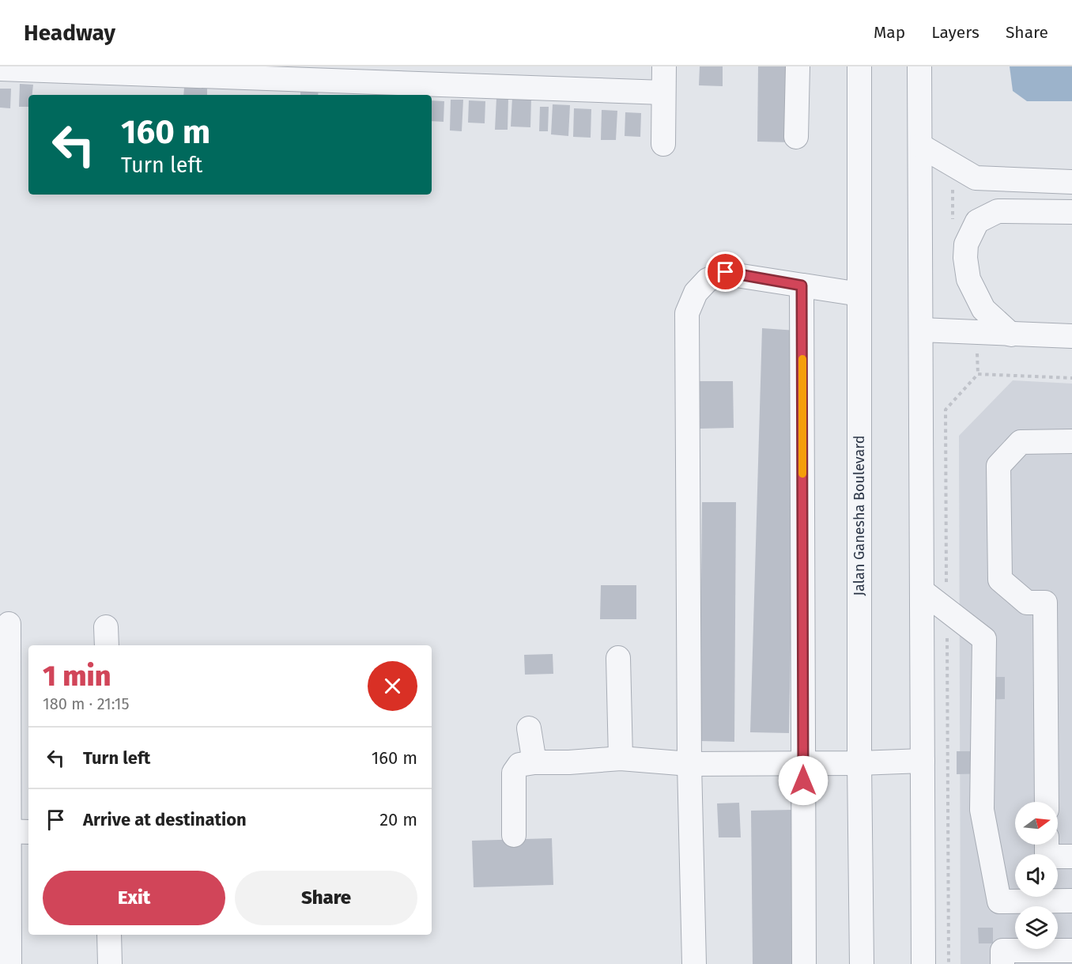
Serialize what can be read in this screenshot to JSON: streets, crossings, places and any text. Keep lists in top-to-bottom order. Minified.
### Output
{"streets":{"street":["Jalan Ganesha Boulevard"]},"north":"right","page":{"header":"Headway","nav":["Map","Layers","Share"],"turn":["160 m","Turn left"],"heading":["1 min","180 m · 21:15"],"list":[{"name":"Turn left","value":"160 m"},{"name":"Arrive at destination","value":"20 m"}],"buttons":["Exit","Share"]}}
